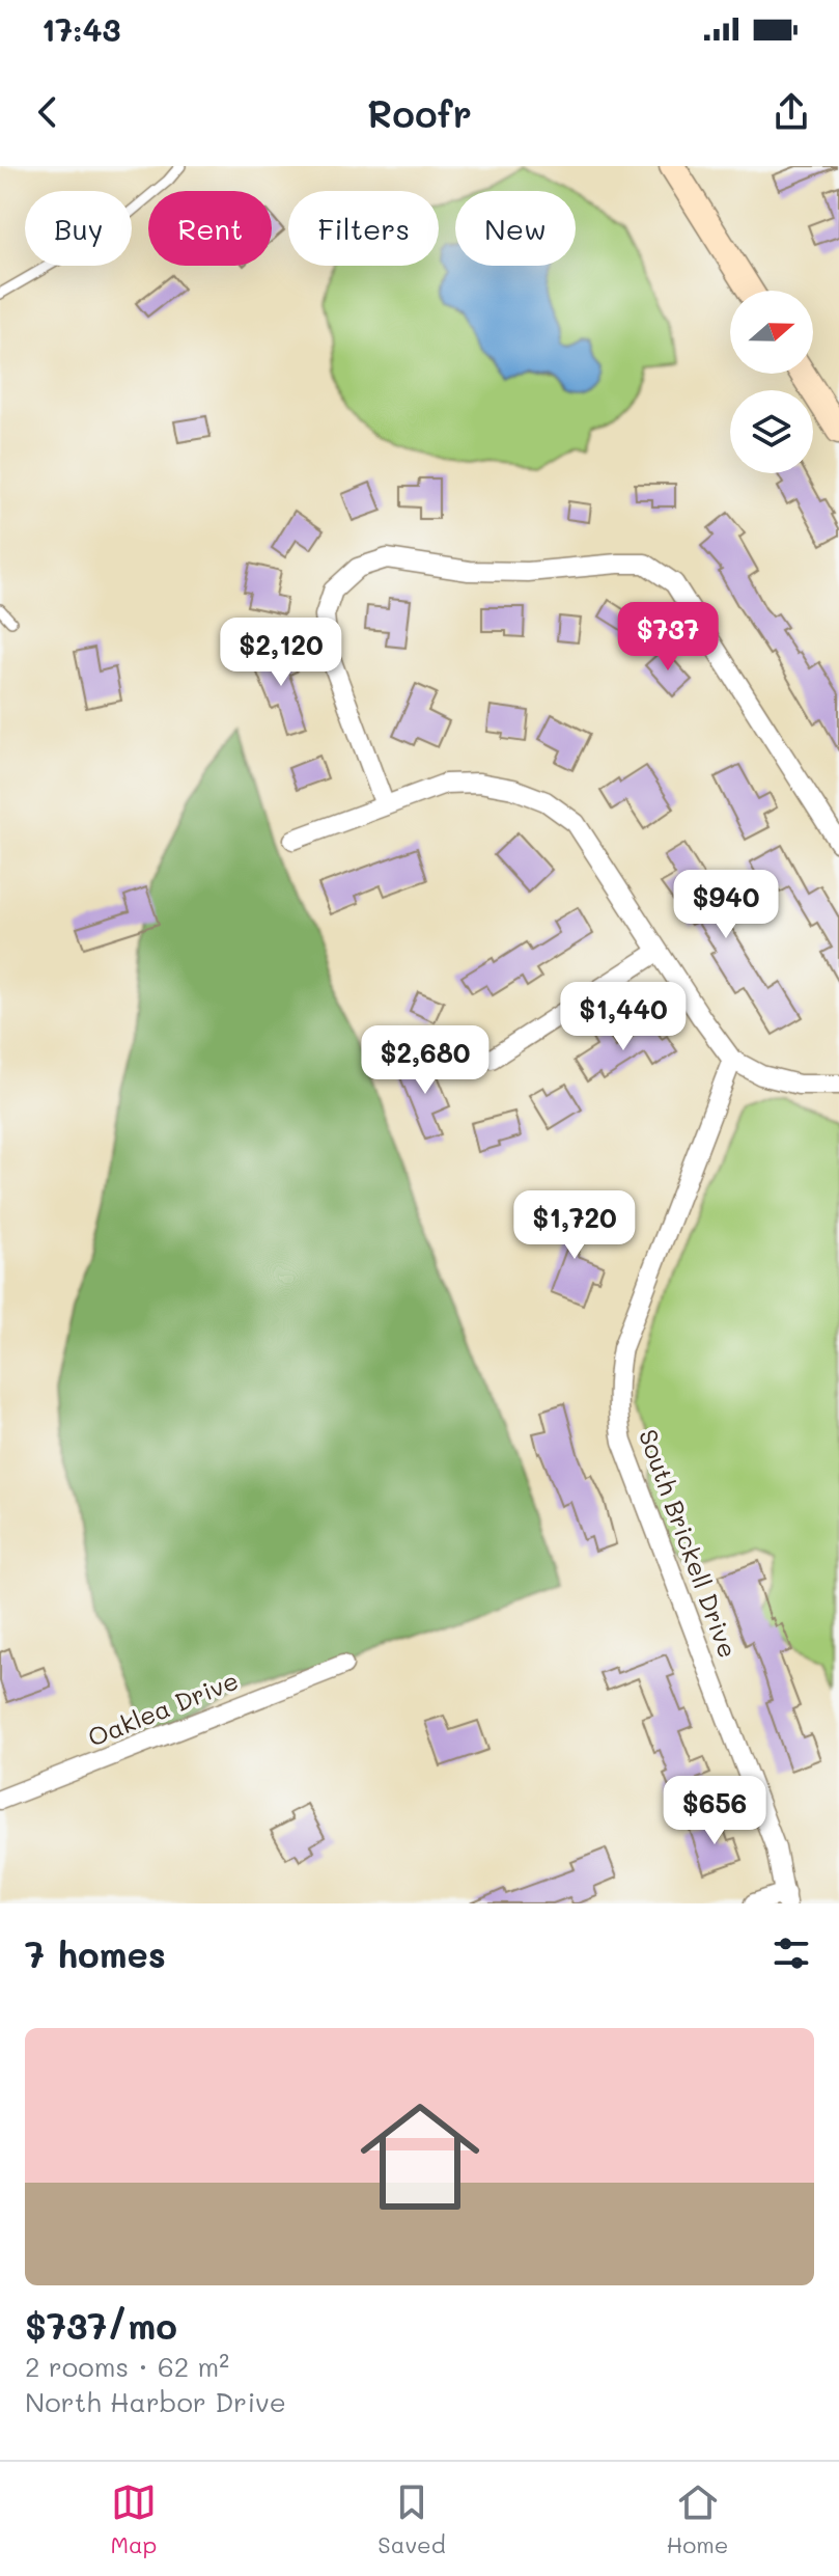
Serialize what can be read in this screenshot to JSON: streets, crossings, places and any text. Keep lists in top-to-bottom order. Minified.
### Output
{"streets":{"street":["South Brickell Drive","Oaklea Drive"]},"north":"right","page":{"status":"17:43","header":"Roofr","chip":["Buy","Rent","Filters","New"],"price":["$737","$2,120","$940","$1,440","$2,680","$1,720","$656"],"heading":"7 homes","list":[{"name":"$737/mo","note":"2 rooms · 62 m² · North Harbor Drive"}],"tabs":["Map","Saved","Home"]}}
